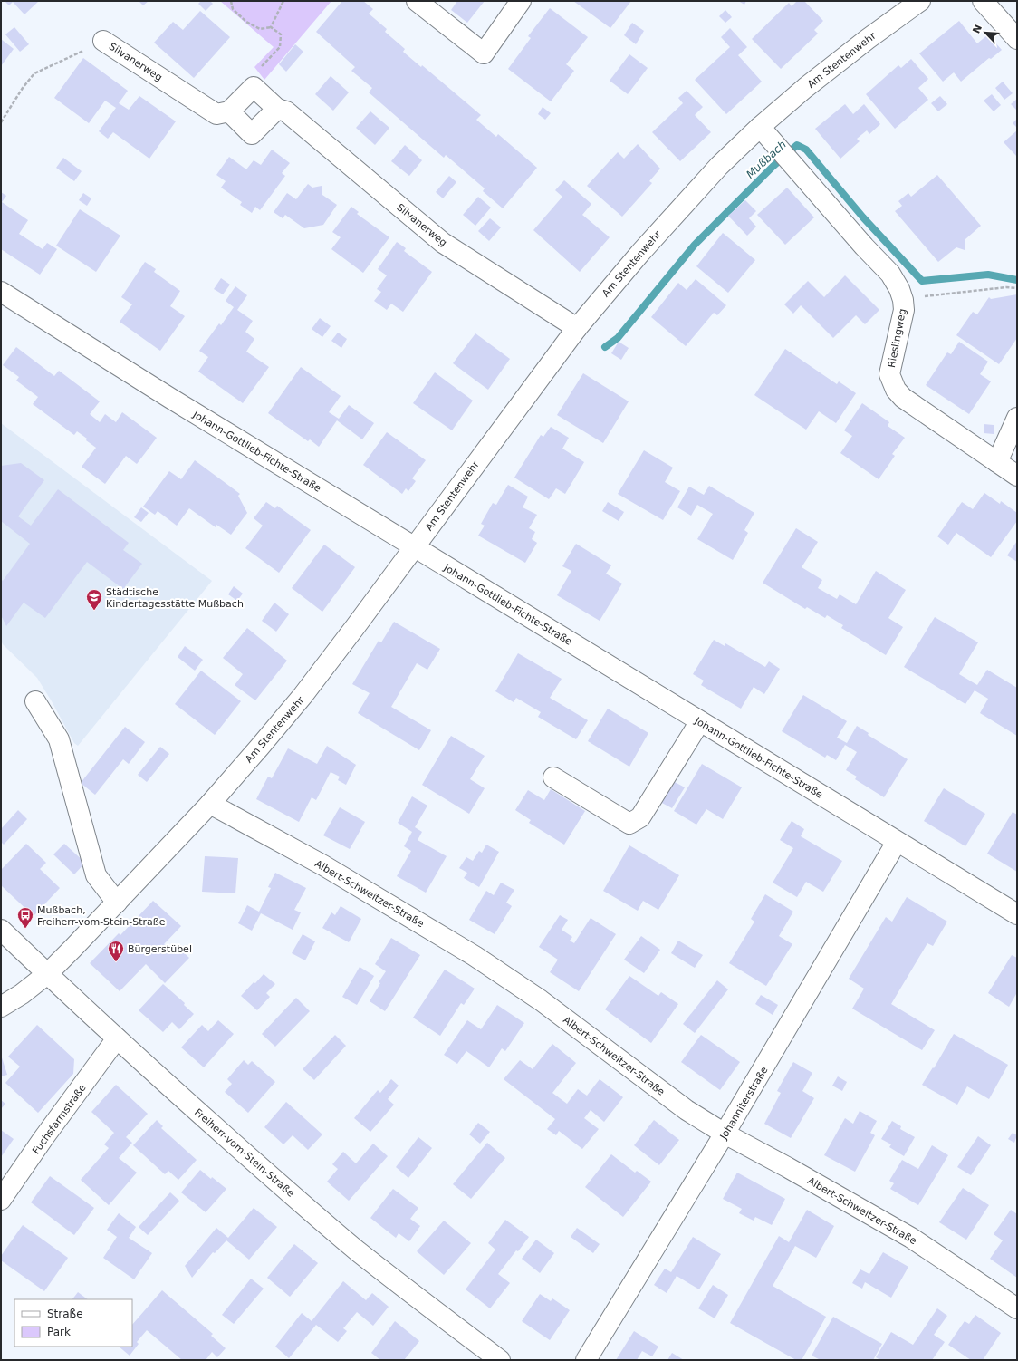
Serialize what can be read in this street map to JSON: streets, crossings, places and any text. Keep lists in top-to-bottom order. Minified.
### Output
{"streets":{"street":["Am Stentenwehr","Silvanerweg","Rieslingweg","Johann-Gottlieb-Fichte-Straße","Albert-Schweitzer-Straße","Johanniterstraße","Fuchsfarmstraße","Freiherr-vom-Stein-Straße"]},"crossings":[["Am Stentenwehr","Silvanerweg"],["Am Stentenwehr","Rieslingweg"],["Am Stentenwehr","Johann-Gottlieb-Fichte-Straße"],["Am Stentenwehr","Albert-Schweitzer-Straße"],["Am Stentenwehr","Freiherr-vom-Stein-Straße"],["Johann-Gottlieb-Fichte-Straße","Johanniterstraße"],["Albert-Schweitzer-Straße","Johanniterstraße"],["Fuchsfarmstraße","Freiherr-vom-Stein-Straße"]],"water":["Mußbach"],"places":{"school or university":["Städtische Kindertagesstätte Mußbach"],"bus stop":["Mußbach, Freiherr-vom-Stein-Straße"],"restaurant":["Bürgerstübel"]},"legend":["Straße","Park"],"north":"top left"}
